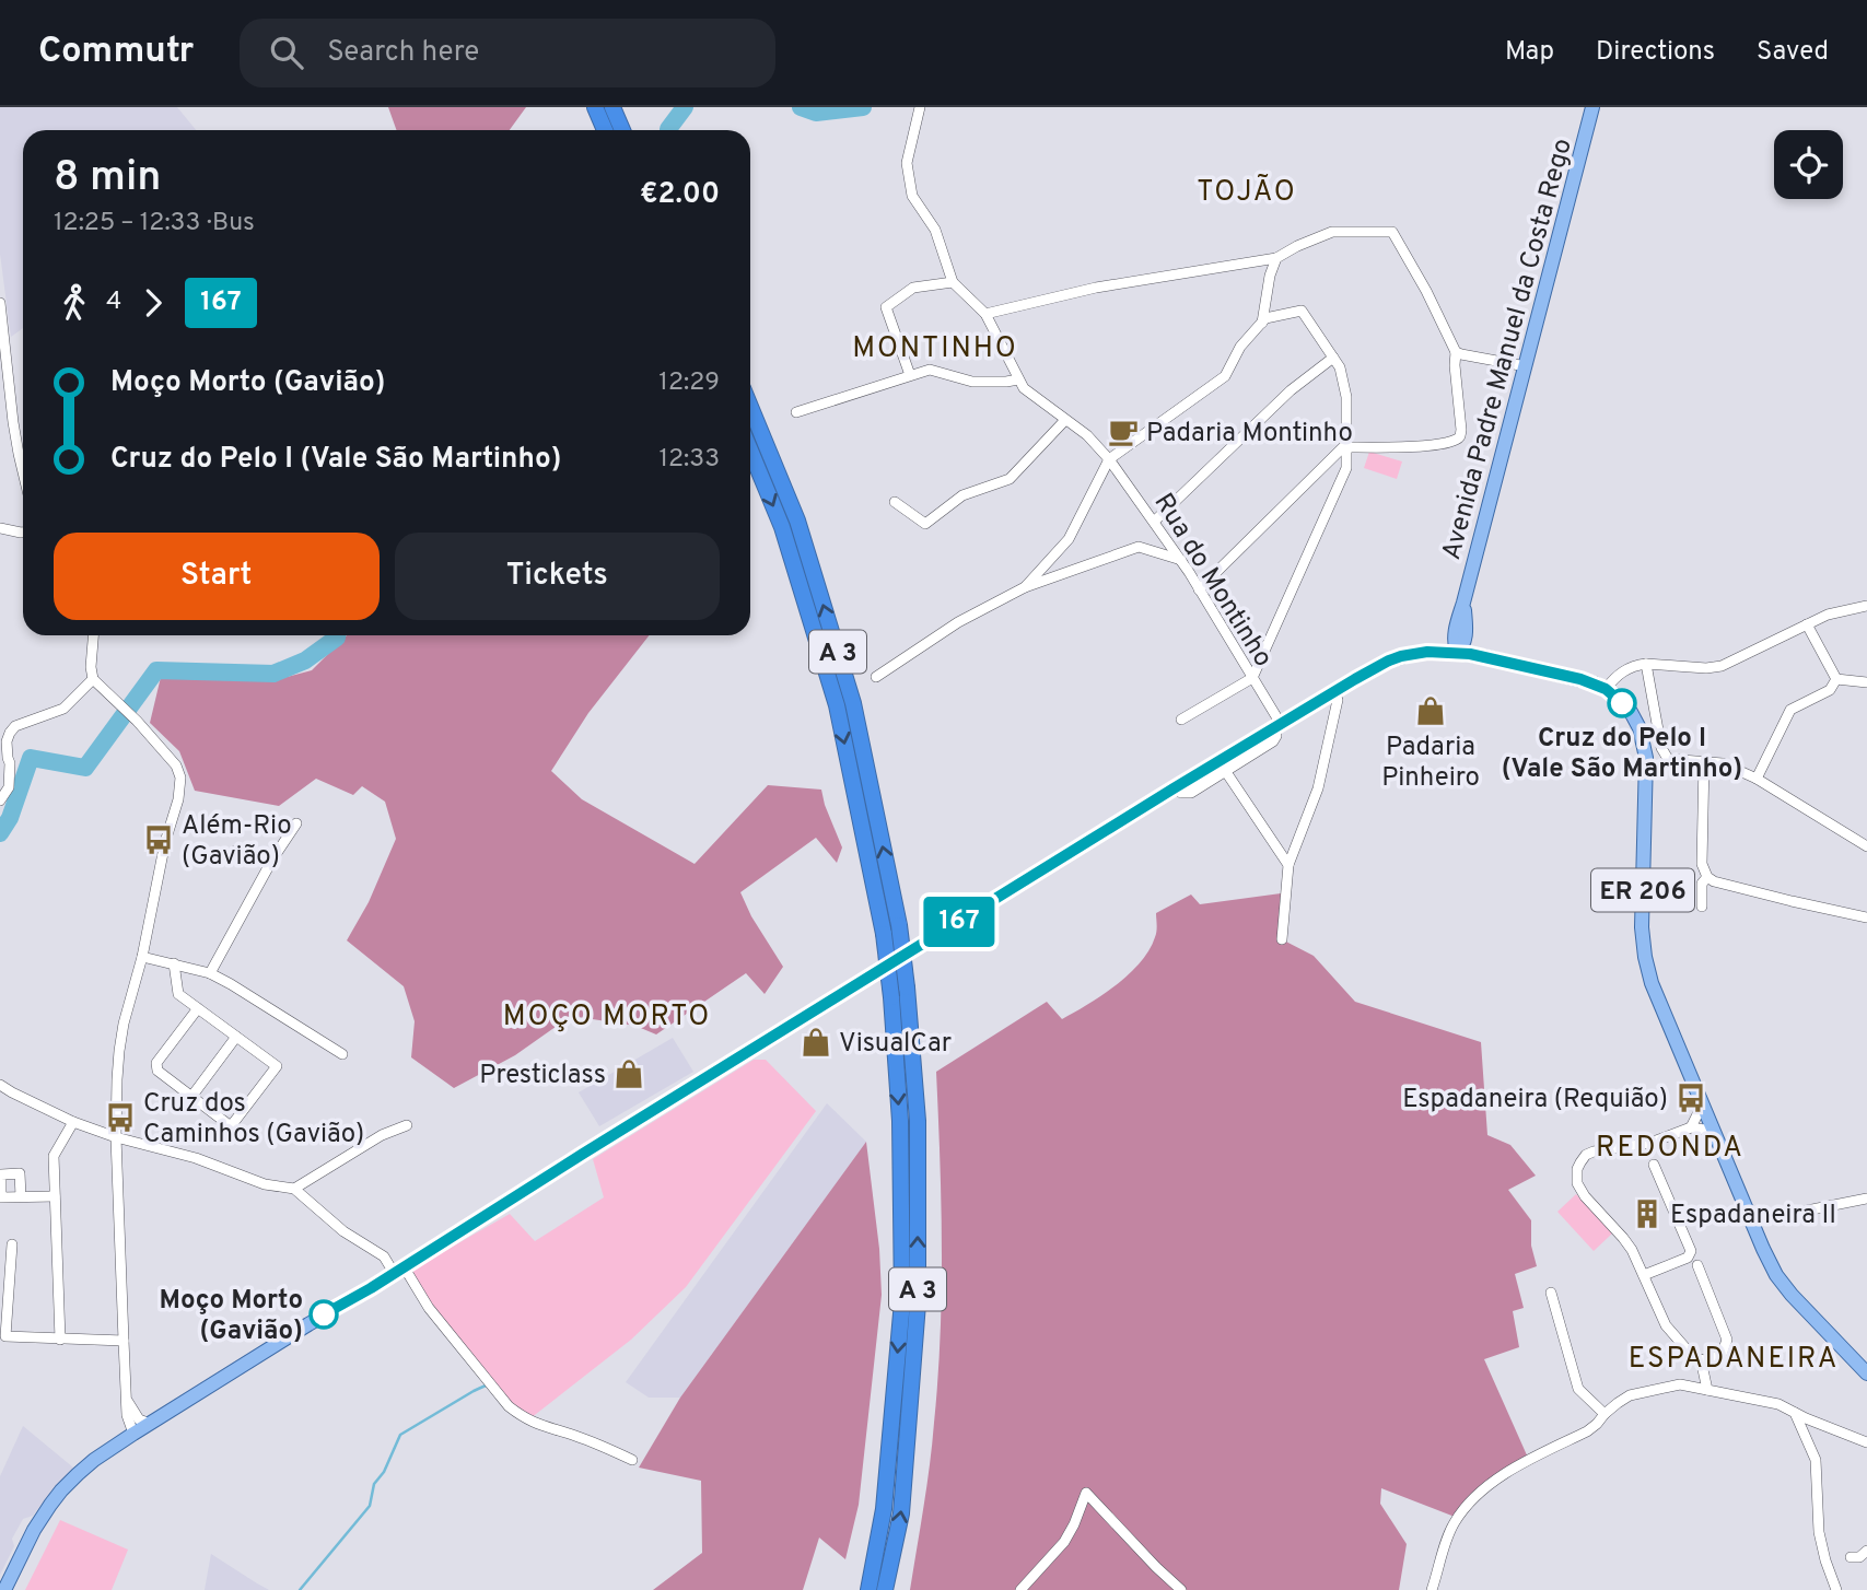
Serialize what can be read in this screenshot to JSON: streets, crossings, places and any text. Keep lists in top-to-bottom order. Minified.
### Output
{"streets":{"highway":["A 3"],"main road":["Avenida Padre Manuel da Costa Rego","ER 206"],"street":["Rua do Montinho"]},"crossings":[["Avenida Padre Manuel da Costa Rego","ER 206"],["Rua do Montinho","ER 206"]],"districts":["TOJÃO","MONTINHO","MOÇO MORTO","REDONDA","ESPADANEIRA"],"places":{"cafe":["Padaria Montinho"],"other":["Cruz do Pelo I (Vale São Martinho)","Moço Morto (Gavião)"],"shop":["Padaria Pinheiro","VisualCar","Presticlass"],"bus stop":["Além-Rio (Gavião)","Espadaneira (Requião)","Cruz dos Caminhos (Gavião)"],"building":["Espadaneira II"]},"lines":["bus line 167"],"page":{"header":"Commutr","search":"Search here","nav":["Map","Directions","Saved"],"on_map":"167","heading":["8 min","12:25 – 12:33 · Bus","€2.00"],"legs":["4","167"],"list":[{"name":"Moço Morto (Gavião)","value":"12:29"},{"name":"Cruz do Pelo I (Vale São Martinho)","value":"12:33"}],"buttons":["Start","Tickets"]}}
